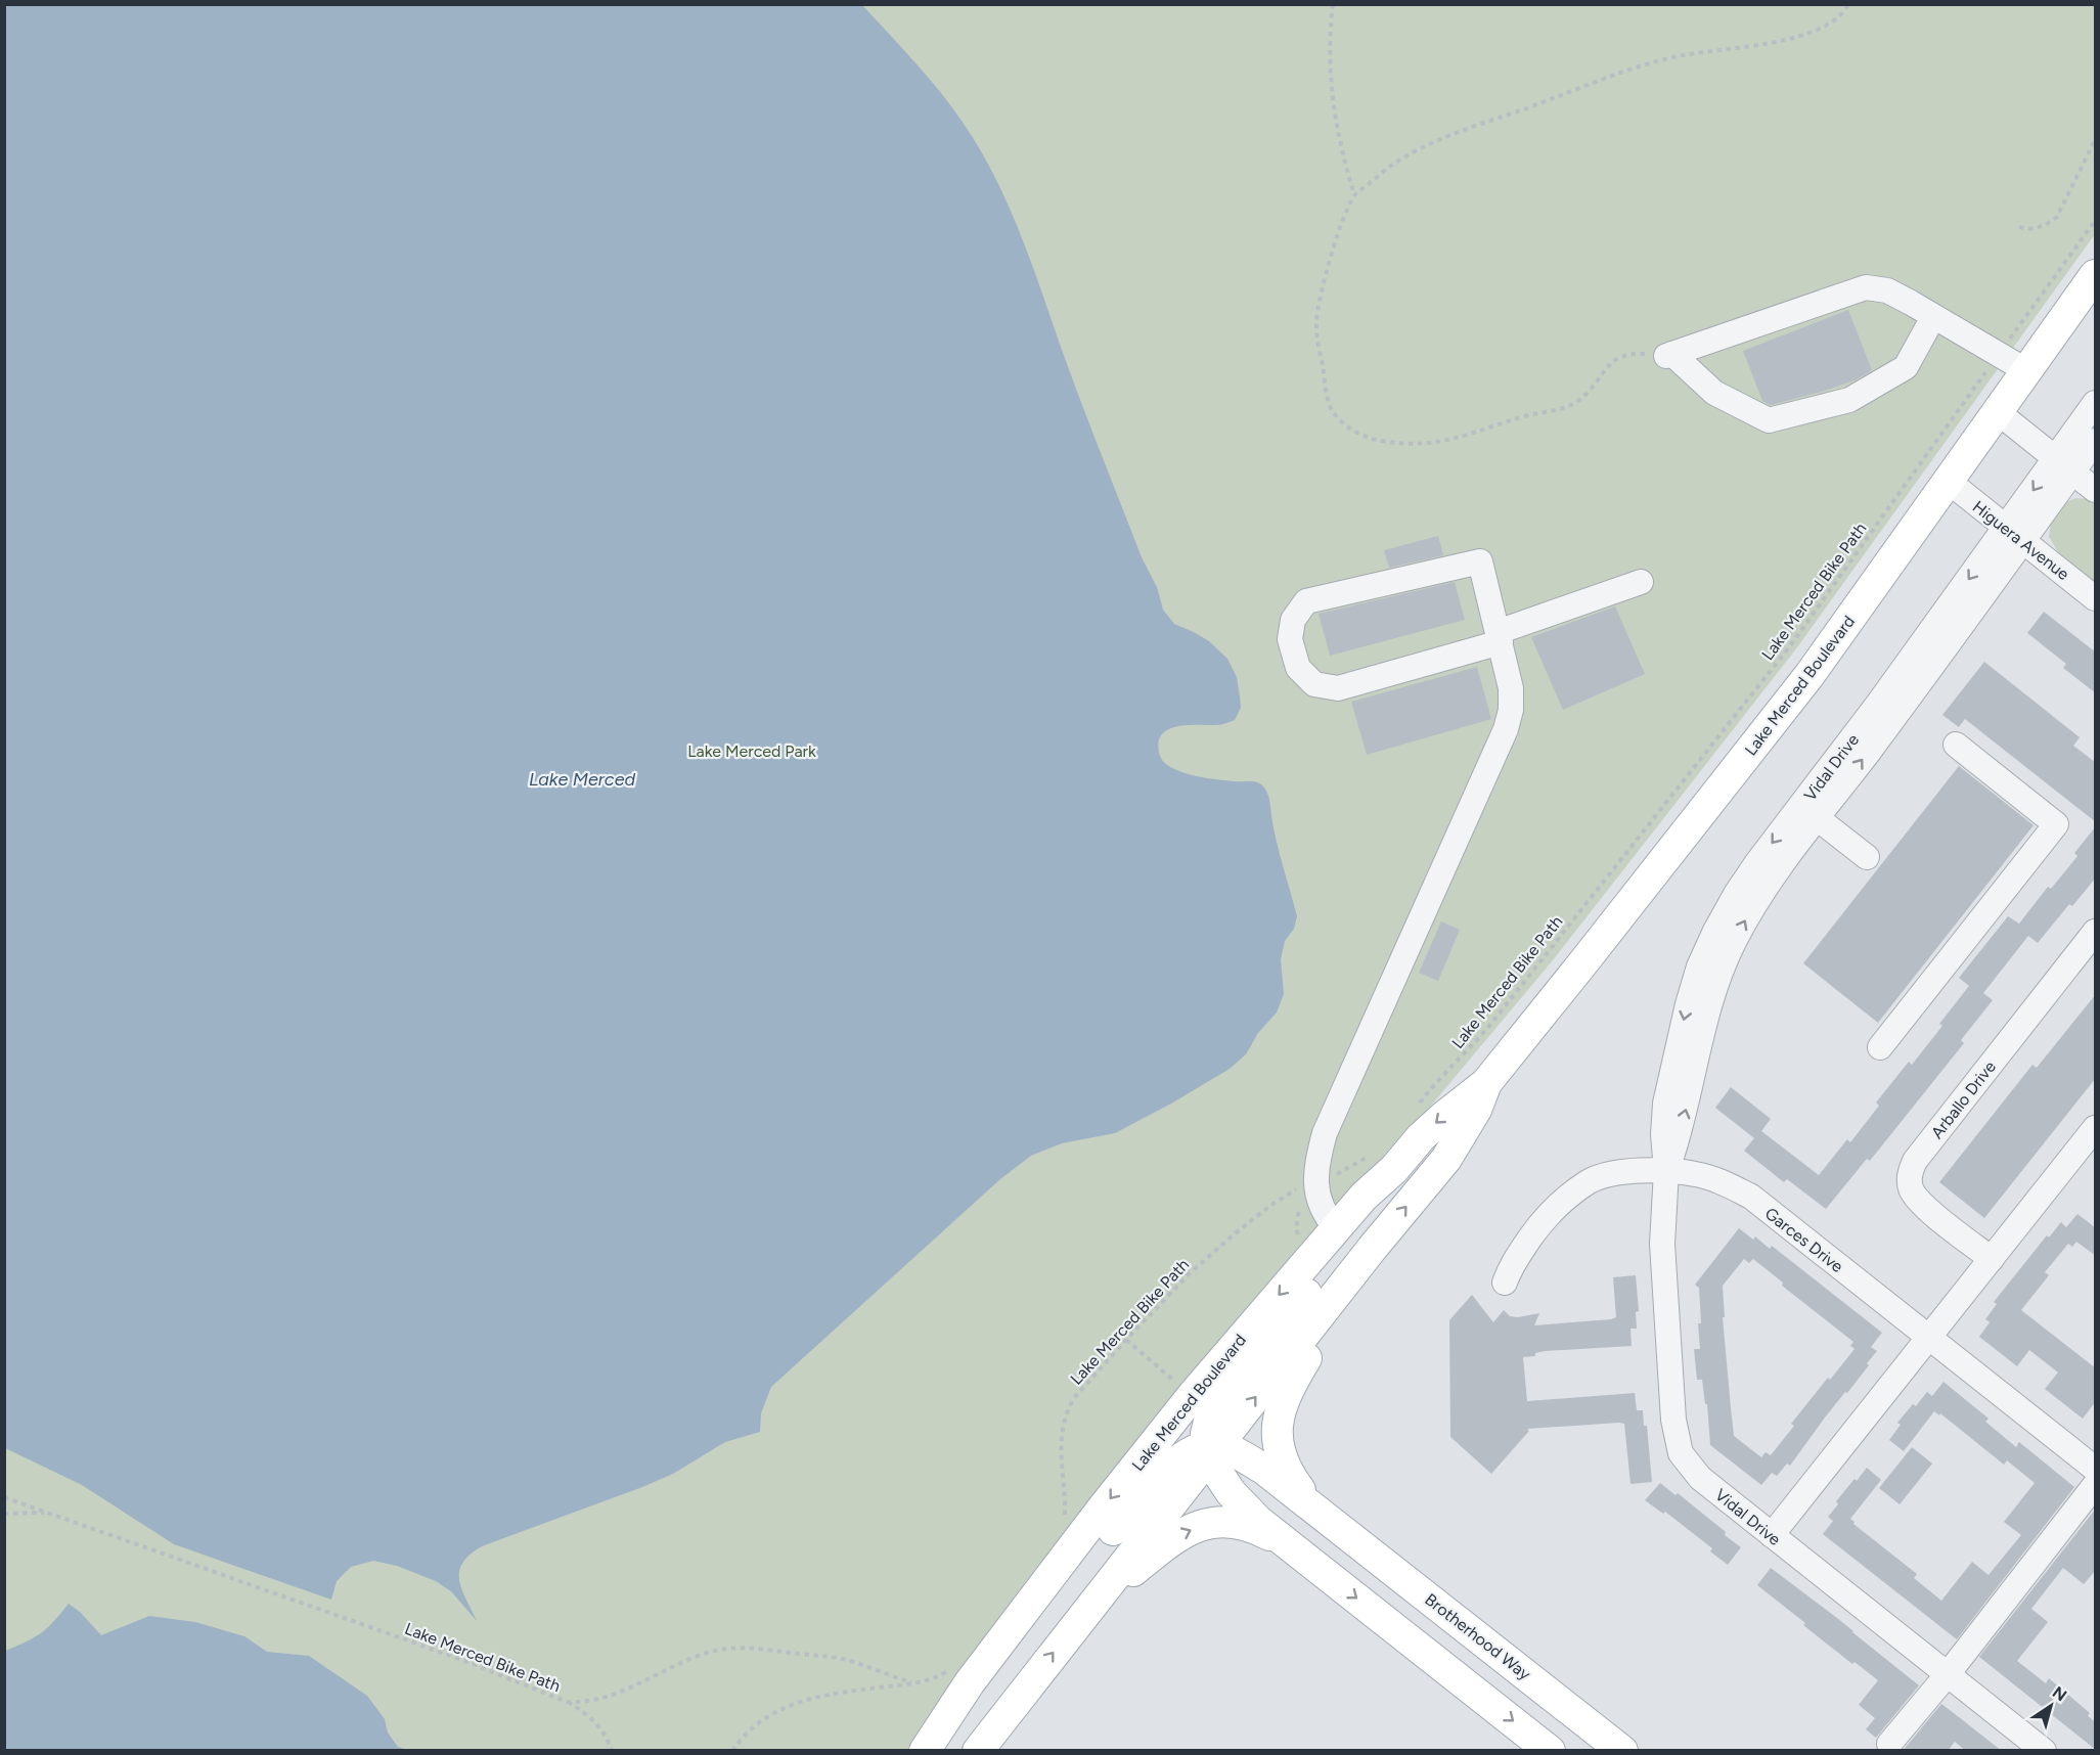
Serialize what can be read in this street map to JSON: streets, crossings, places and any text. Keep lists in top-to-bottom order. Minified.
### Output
{"streets":{"main road":["Lake Merced Boulevard","Brotherhood Way"],"street":["Higuera Avenue","Vidal Drive","Arballo Drive","Garces Drive"],"path":["Lake Merced Bike Path"]},"crossings":[["Higuera Avenue","Lake Merced Boulevard"],["Higuera Avenue","Vidal Drive"],["Lake Merced Bike Path","Lake Merced Boulevard"],["Vidal Drive","Garces Drive"]],"water":["Lake Merced"],"parks":["Lake Merced Park"],"north":"top right"}
